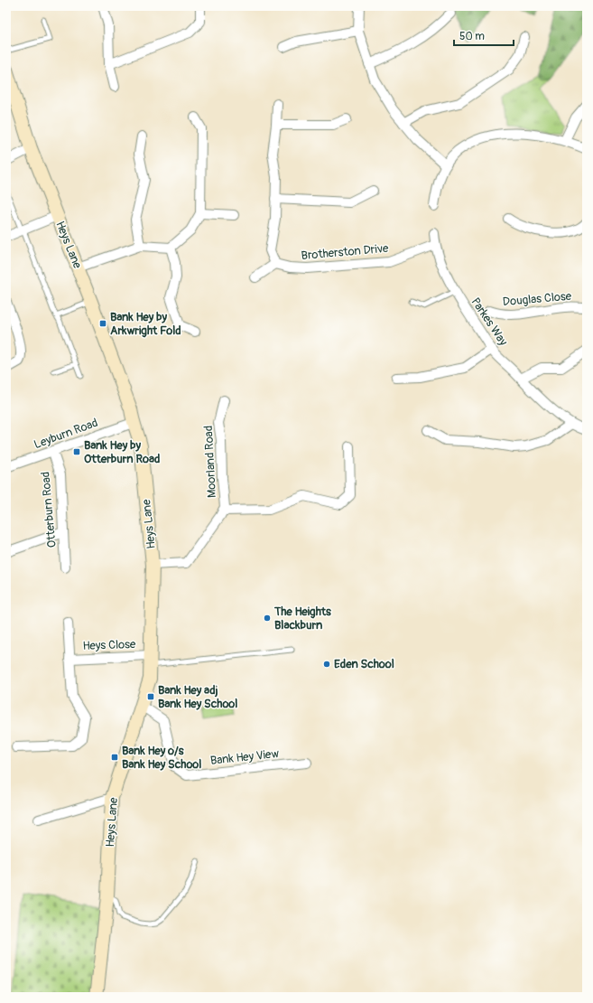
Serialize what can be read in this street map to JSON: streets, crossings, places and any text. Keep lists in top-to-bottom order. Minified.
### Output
{"streets":{"street":["Heys Lane","Brotherston Drive","Douglas Close","Parkes Way","Leyburn Road","Moorland Road","Otterburn Road","Heys Close","Bank Hey View"]},"crossings":[["Heys Lane","Leyburn Road"],["Heys Lane","Moorland Road"],["Heys Lane","Heys Close"],["Heys Lane","Bank Hey View"],["Brotherston Drive","Parkes Way"],["Leyburn Road","Otterburn Road"]],"places":{"transit":["Bank Hey by Arkwright Fold","Bank Hey by Otterburn Road","Bank Hey adj Bank Hey School","Bank Hey o/s Bank Hey School"],"other":["The Heights Blackburn","Eden School"]},"scale_bar":"50 m"}
